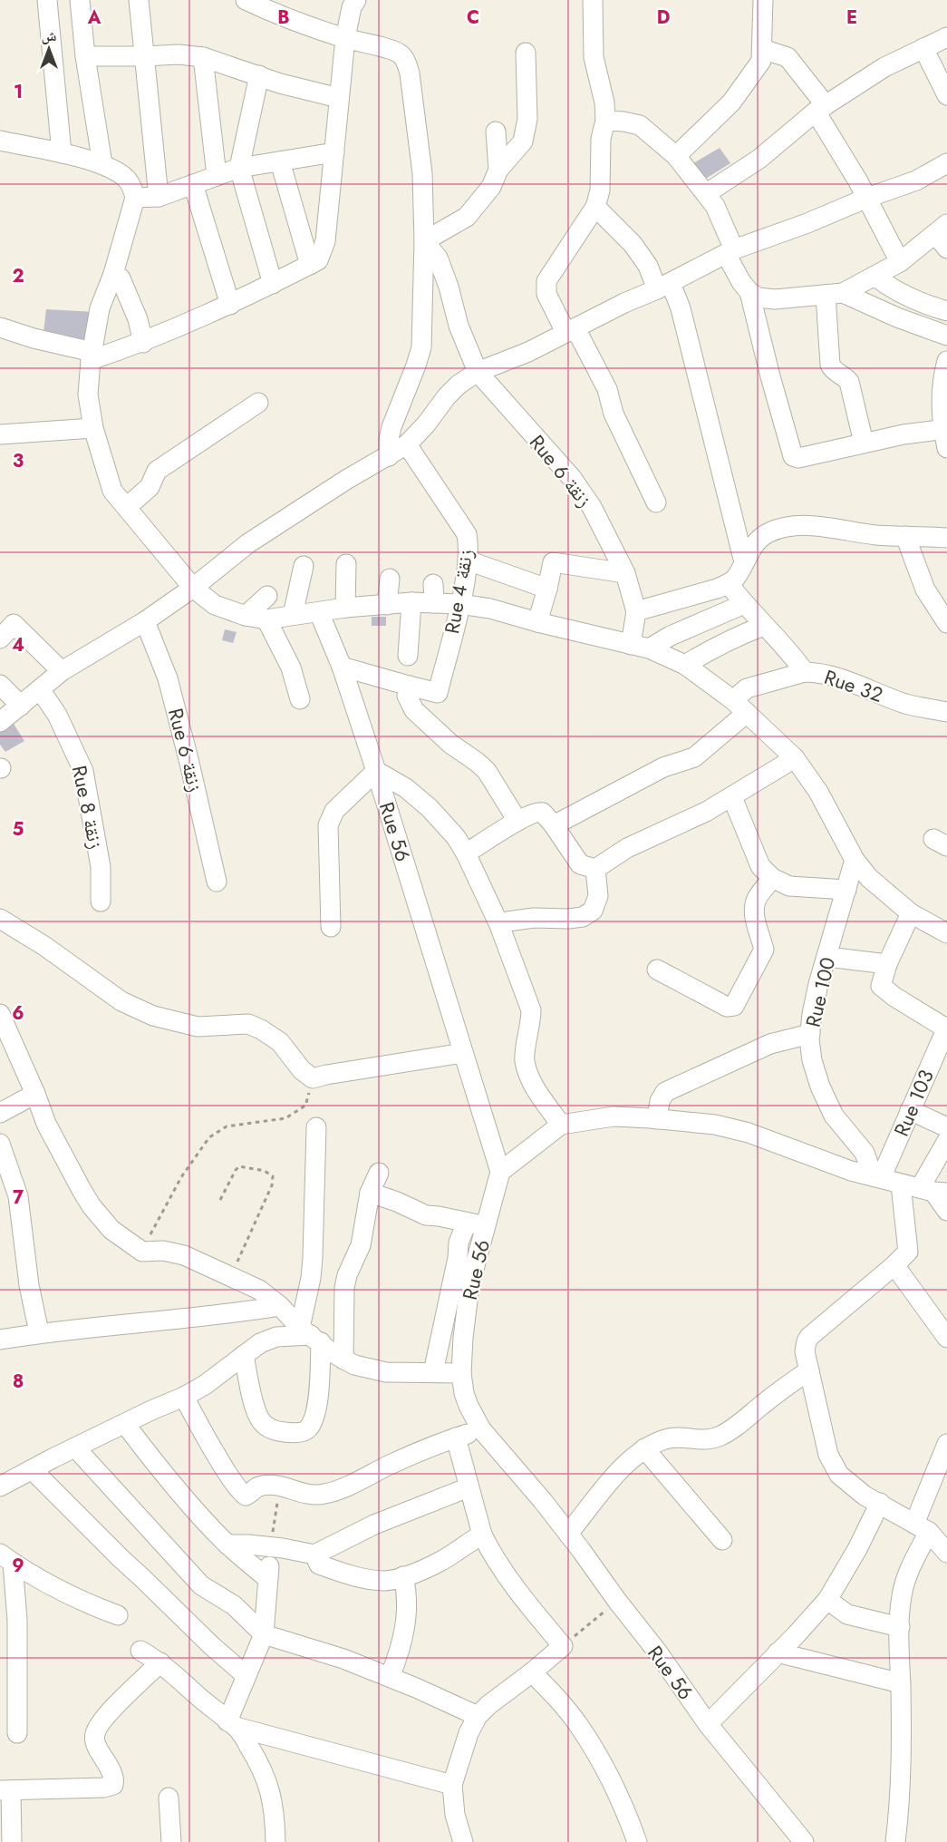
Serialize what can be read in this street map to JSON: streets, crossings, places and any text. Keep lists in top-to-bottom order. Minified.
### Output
{"streets":{"street":["Rue 6 زنقة","Rue 4 زنقة","Rue 32","Rue 8 زنقة","Rue 56","Rue 100","Rue 103"]},"crossings":[["Rue 100","Rue 103"]],"north":"top","grid":{"columns":["A","B","C","D","E"],"rows":["1","2","3","4","5","6","7","8","9"]}}
